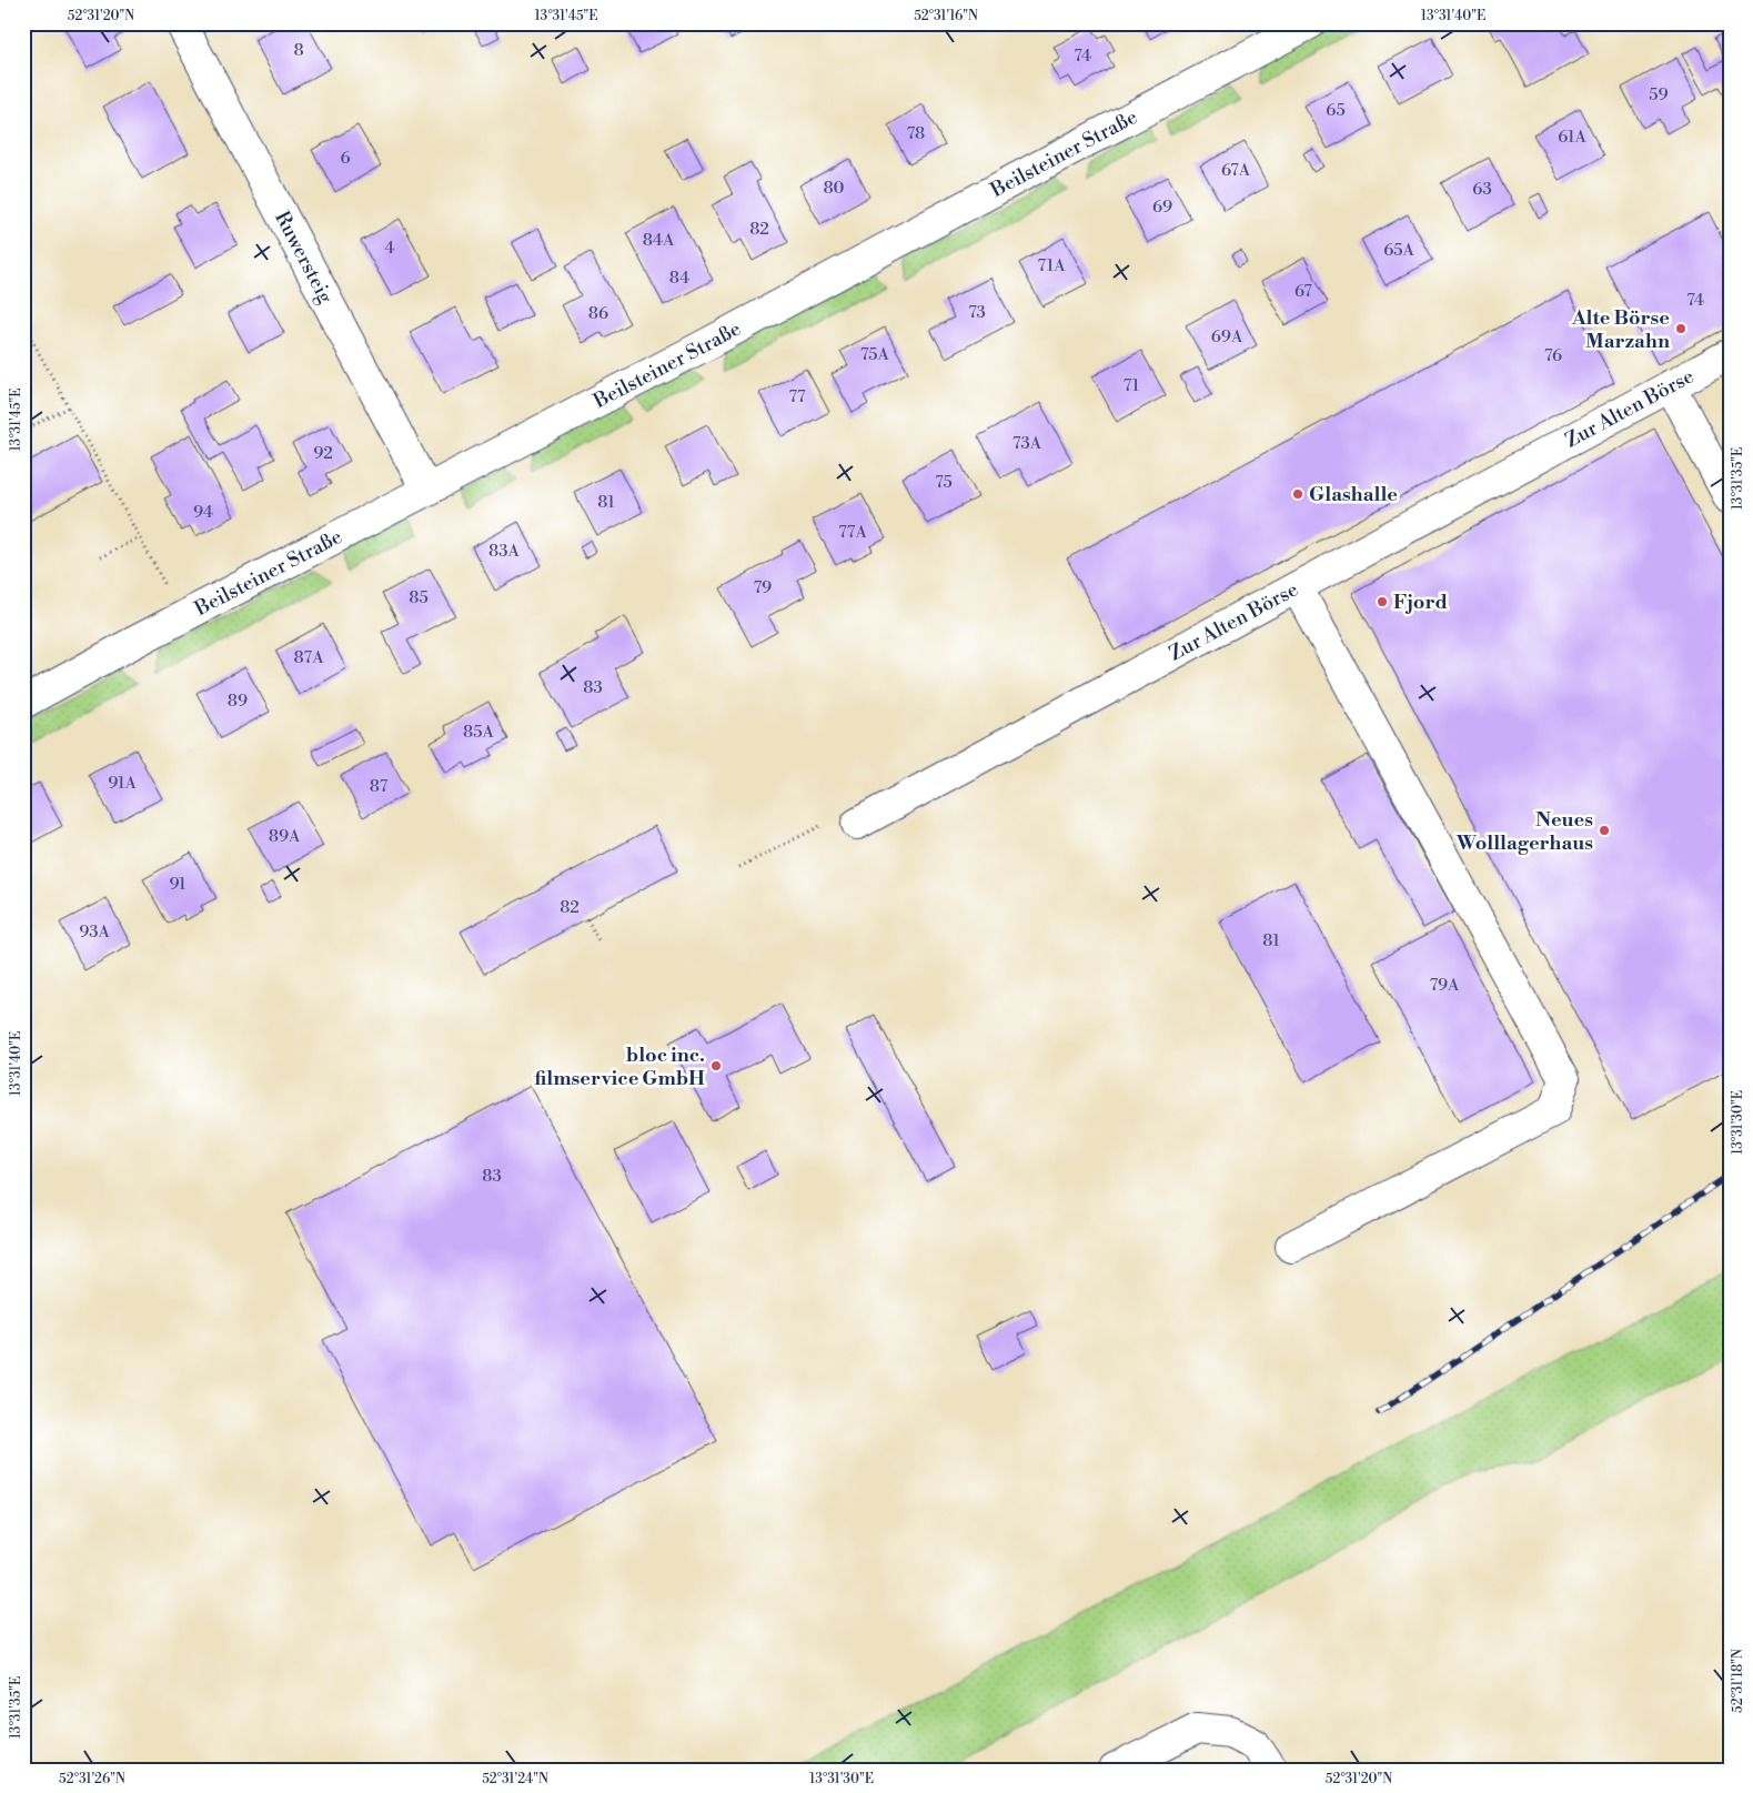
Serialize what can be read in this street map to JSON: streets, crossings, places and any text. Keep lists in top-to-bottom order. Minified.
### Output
{"streets":{"street":["Beilsteiner Straße","Ruwersteig","Zur Alten Börse"]},"crossings":[["Beilsteiner Straße","Ruwersteig"]],"places":["Alte Börse Marzahn","Glashalle","Fjord","Neues Wolllagerhaus","bloc inc. filmservice GmbH"],"house_numbers":["8","74","59","65","78","61A","6","67A","80","63","69","82","84A","4","65A","71A","84","67","74","73","86","69A","75A","76","71","77","73A","92","75","81","94","77A","83A","79","85","87A","83","89","85A","91A","87","89A","91","82","93A","81","79A","83"],"coordinates":["52°31'20\"N","13°31'45\"E","52°31'16\"N","13°31'40\"E","13°31'35\"E","13°31'30\"E","52°31'18\"N","52°31'26\"N","52°31'24\"N"]}
